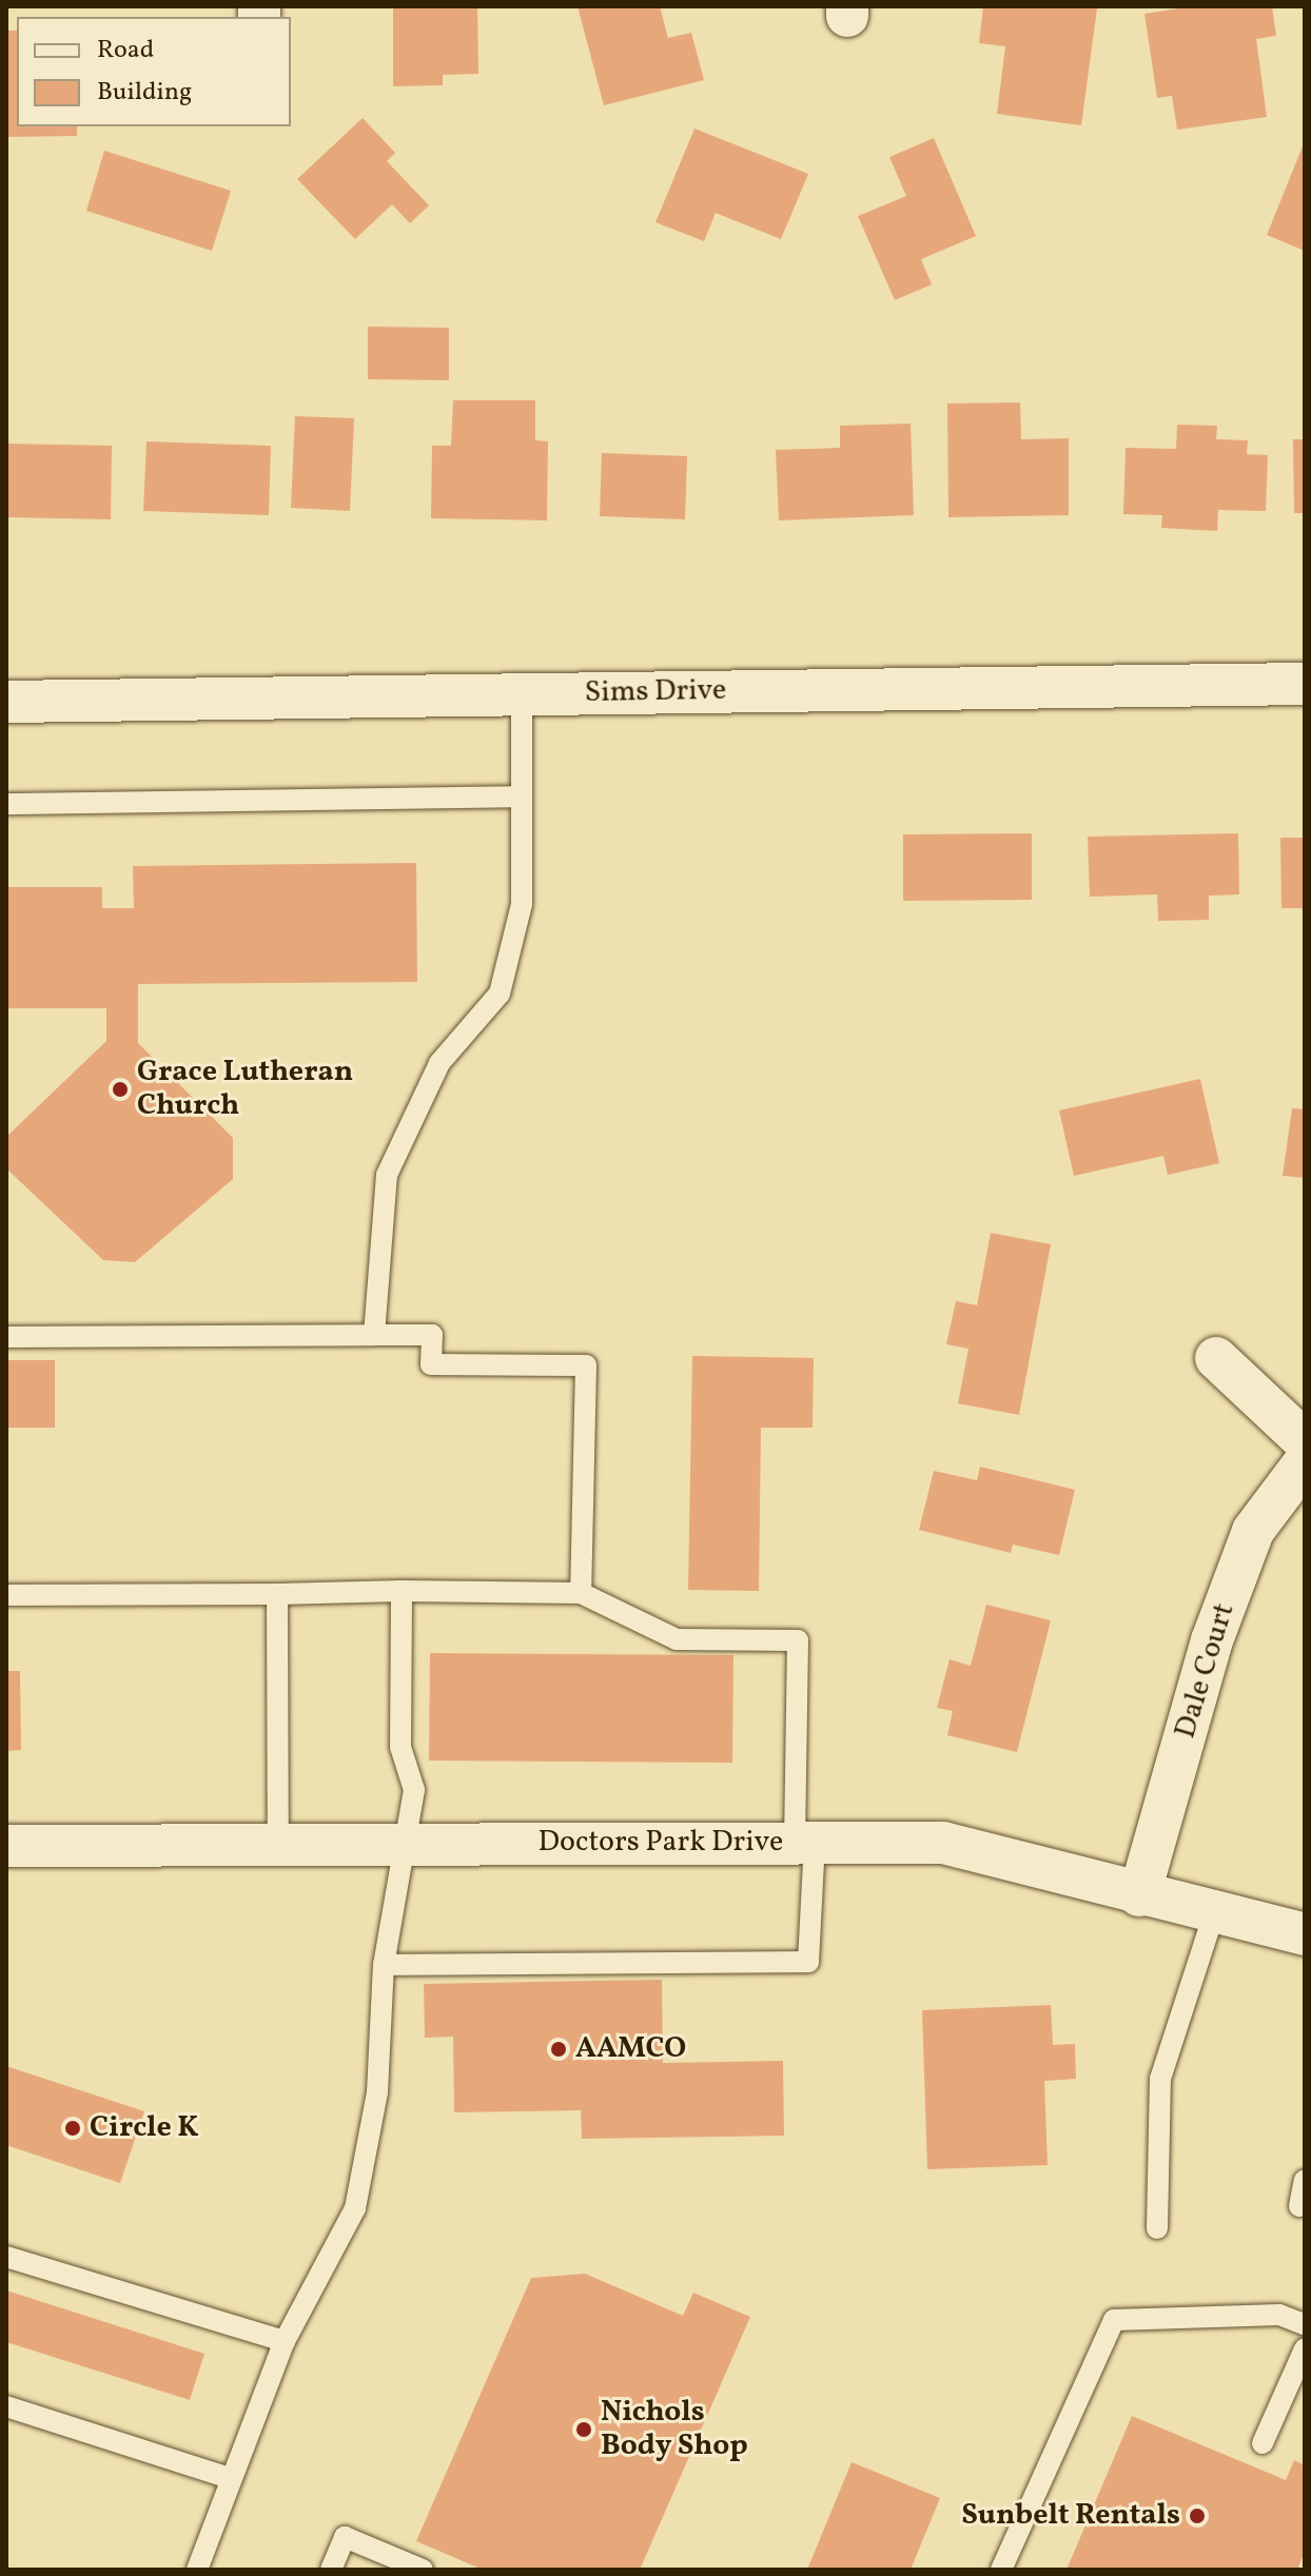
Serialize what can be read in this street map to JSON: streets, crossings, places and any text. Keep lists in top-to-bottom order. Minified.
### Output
{"streets":{"street":["Sims Drive","Dale Court","Doctors Park Drive"]},"crossings":[["Dale Court","Doctors Park Drive"]],"places":["Grace Lutheran Church","AAMCO","Circle K","Nichols Body Shop","Sunbelt Rentals"],"legend":["Road","Building"]}
